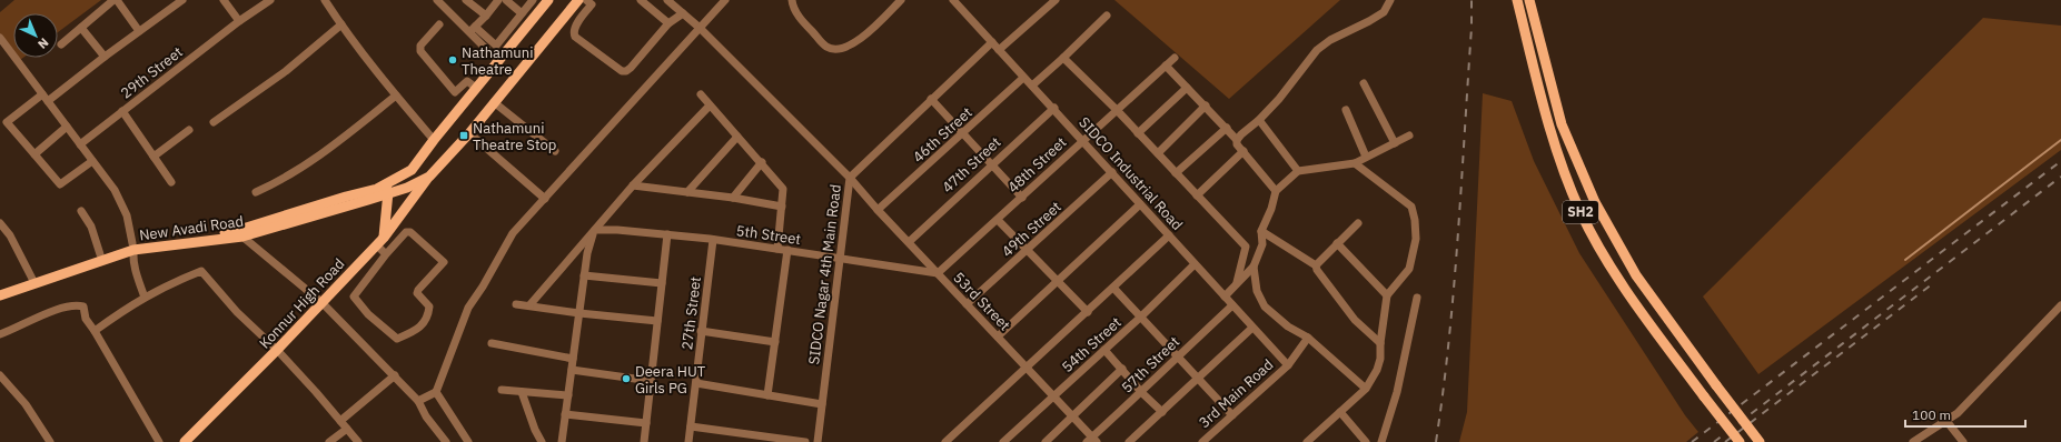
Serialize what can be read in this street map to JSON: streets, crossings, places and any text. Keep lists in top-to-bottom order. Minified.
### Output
{"streets":{"main road":["SH2","New Avadi Road","Konnur High Road"],"street":["29th Street","46th Street","47th Street","48th Street","SIDCO Industrial Road","49th Street","5th Street","SIDCO Nagar 4th Main Road","53rd Street","27th Street","54th Street","57th Street","3rd Main Road"]},"crossings":[["46th Street","SIDCO Industrial Road"],["46th Street","53rd Street"],["47th Street","SIDCO Industrial Road"],["47th Street","53rd Street"],["48th Street","SIDCO Industrial Road"],["48th Street","5th Street"],["48th Street","53rd Street"],["SIDCO Industrial Road","49th Street"],["SIDCO Industrial Road","54th Street"],["SIDCO Industrial Road","57th Street"],["SIDCO Industrial Road","3rd Main Road"],["New Avadi Road","Konnur High Road"],["49th Street","53rd Street"],["5th Street","SIDCO Nagar 4th Main Road"],["5th Street","53rd Street"],["5th Street","27th Street"],["SIDCO Nagar 4th Main Road","53rd Street"],["53rd Street","54th Street"],["53rd Street","57th Street"]],"places":{"other":["Nathamuni Theatre","Deera HUT Girls PG"],"transit":["Nathamuni Theatre Stop"]},"scale_bar":"100 m","north":"bottom right"}
